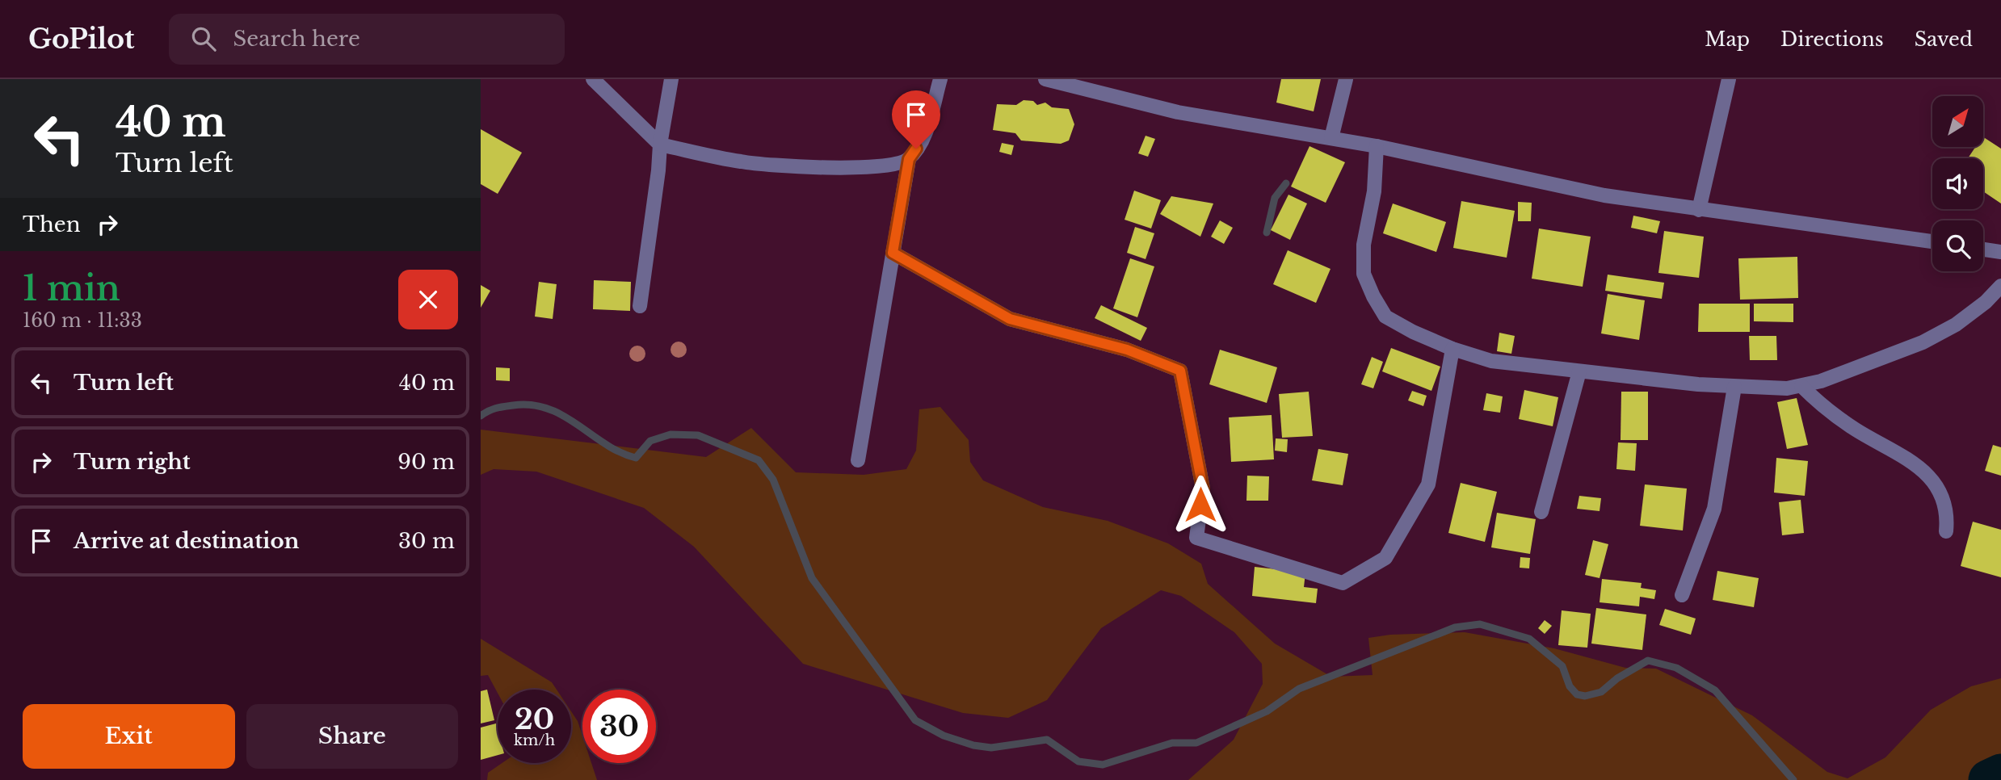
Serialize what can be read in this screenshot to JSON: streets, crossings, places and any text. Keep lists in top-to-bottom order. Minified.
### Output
{"north":"top right","page":{"header":"GoPilot","search":"Search here","nav":["Map","Directions","Saved"],"turn":["40 m","Turn left"],"then":"Then","heading":["1 min","160 m · 11:33"],"list":[{"name":"Turn left","value":"40 m"},{"name":"Turn right","value":"90 m"},{"name":"Arrive at destination","value":"30 m"}],"speed":"20 km/h","limit":"30","buttons":["Exit","Share"]}}
